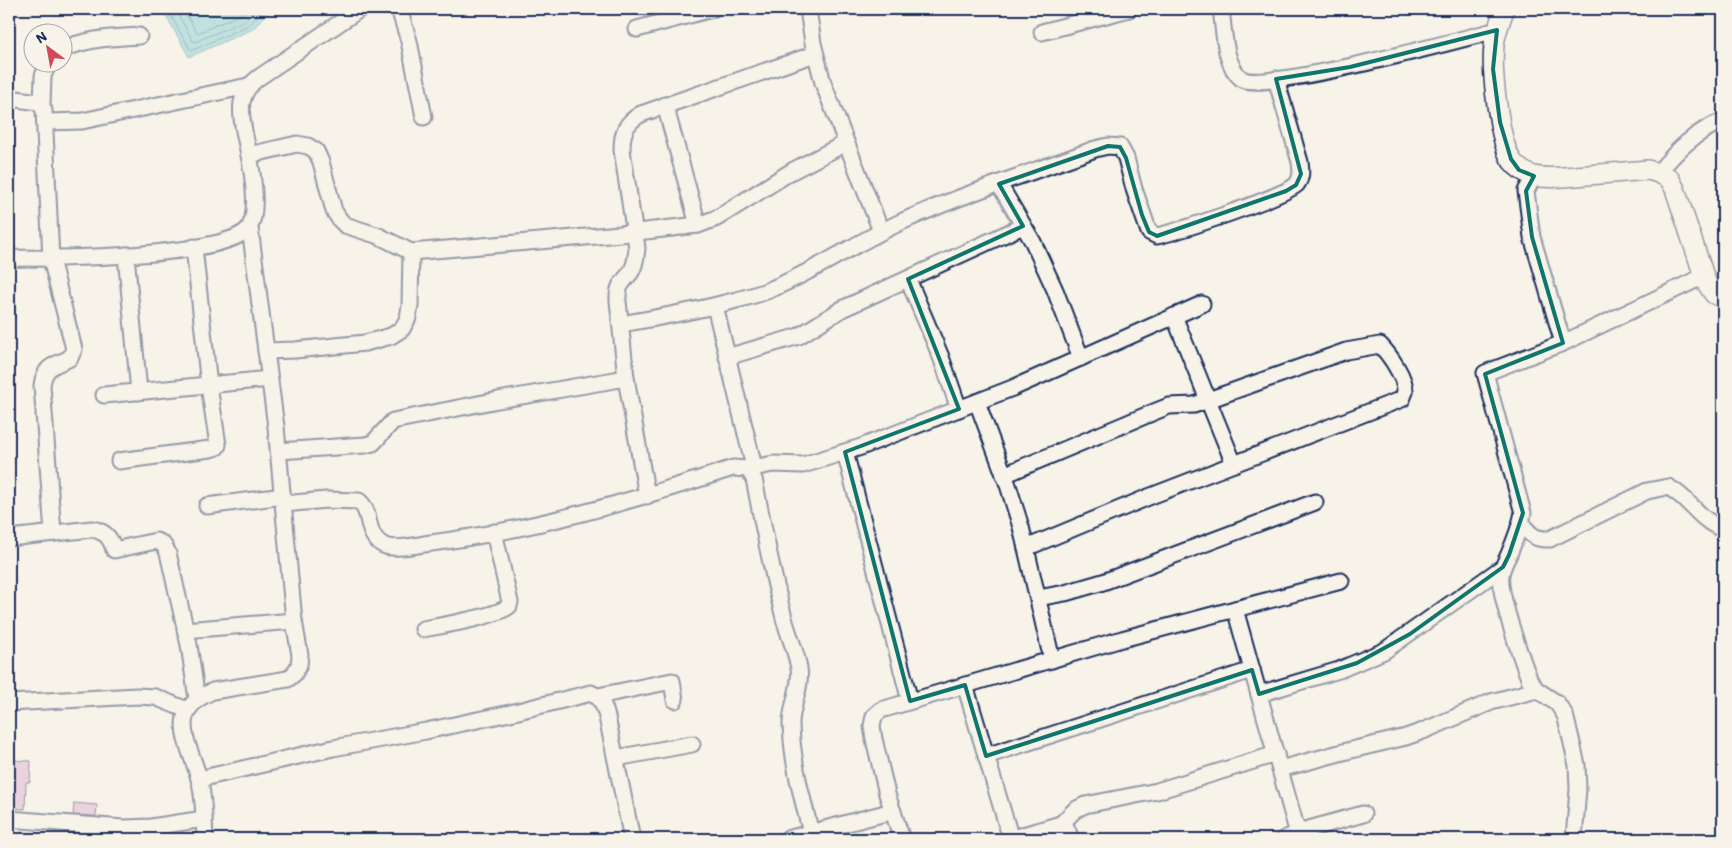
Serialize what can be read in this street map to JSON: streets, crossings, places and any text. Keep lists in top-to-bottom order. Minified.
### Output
{"north":"top left"}
